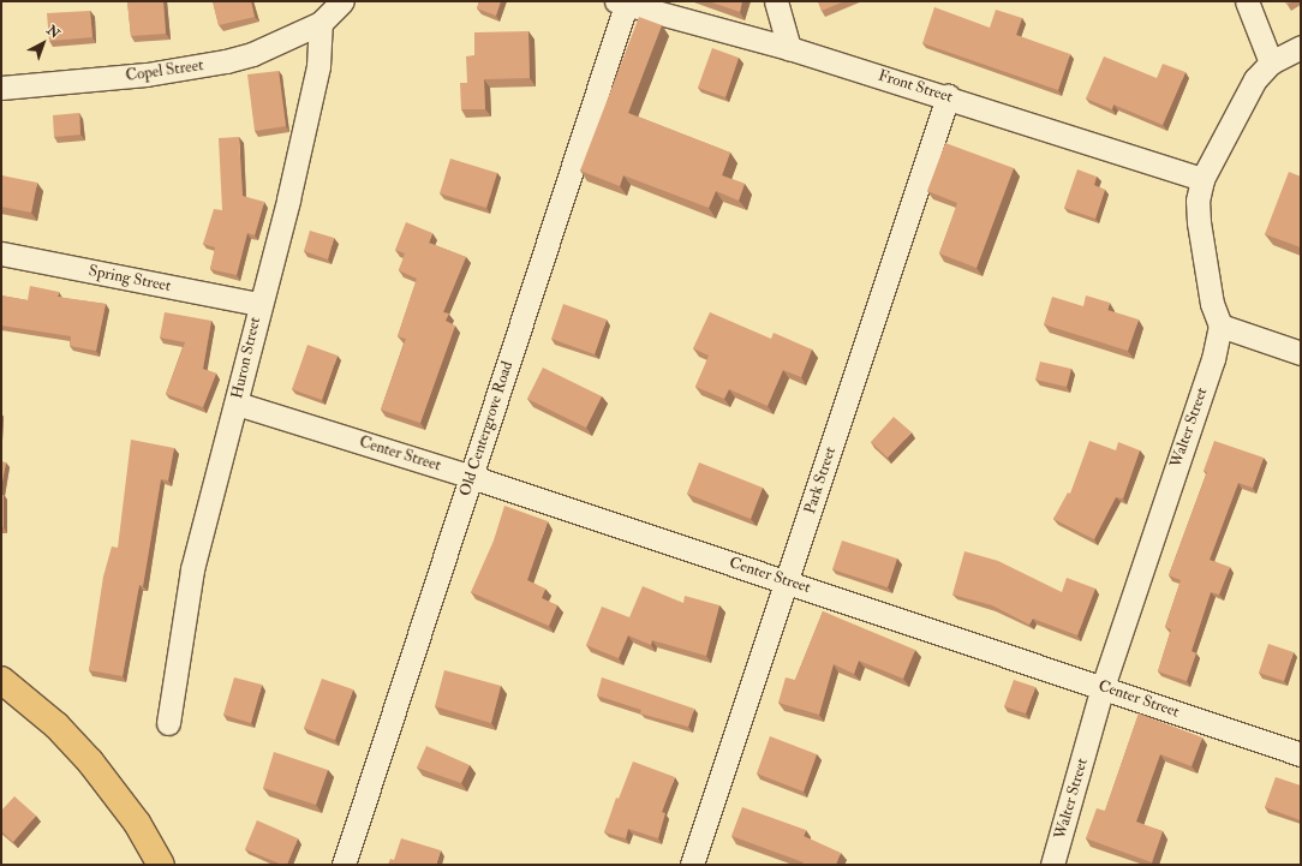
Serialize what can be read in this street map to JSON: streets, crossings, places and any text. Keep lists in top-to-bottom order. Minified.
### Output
{"streets":{"street":["Copel Street","Front Street","Spring Street","Huron Street","Walter Street","Old Centergrove Road","Center Street","Park Street"]},"crossings":[["Copel Street","Huron Street"],["Front Street","Old Centergrove Road"],["Front Street","Park Street"],["Spring Street","Huron Street"],["Huron Street","Center Street"],["Walter Street","Center Street"],["Old Centergrove Road","Center Street"],["Center Street","Park Street"]],"north":"top right"}
